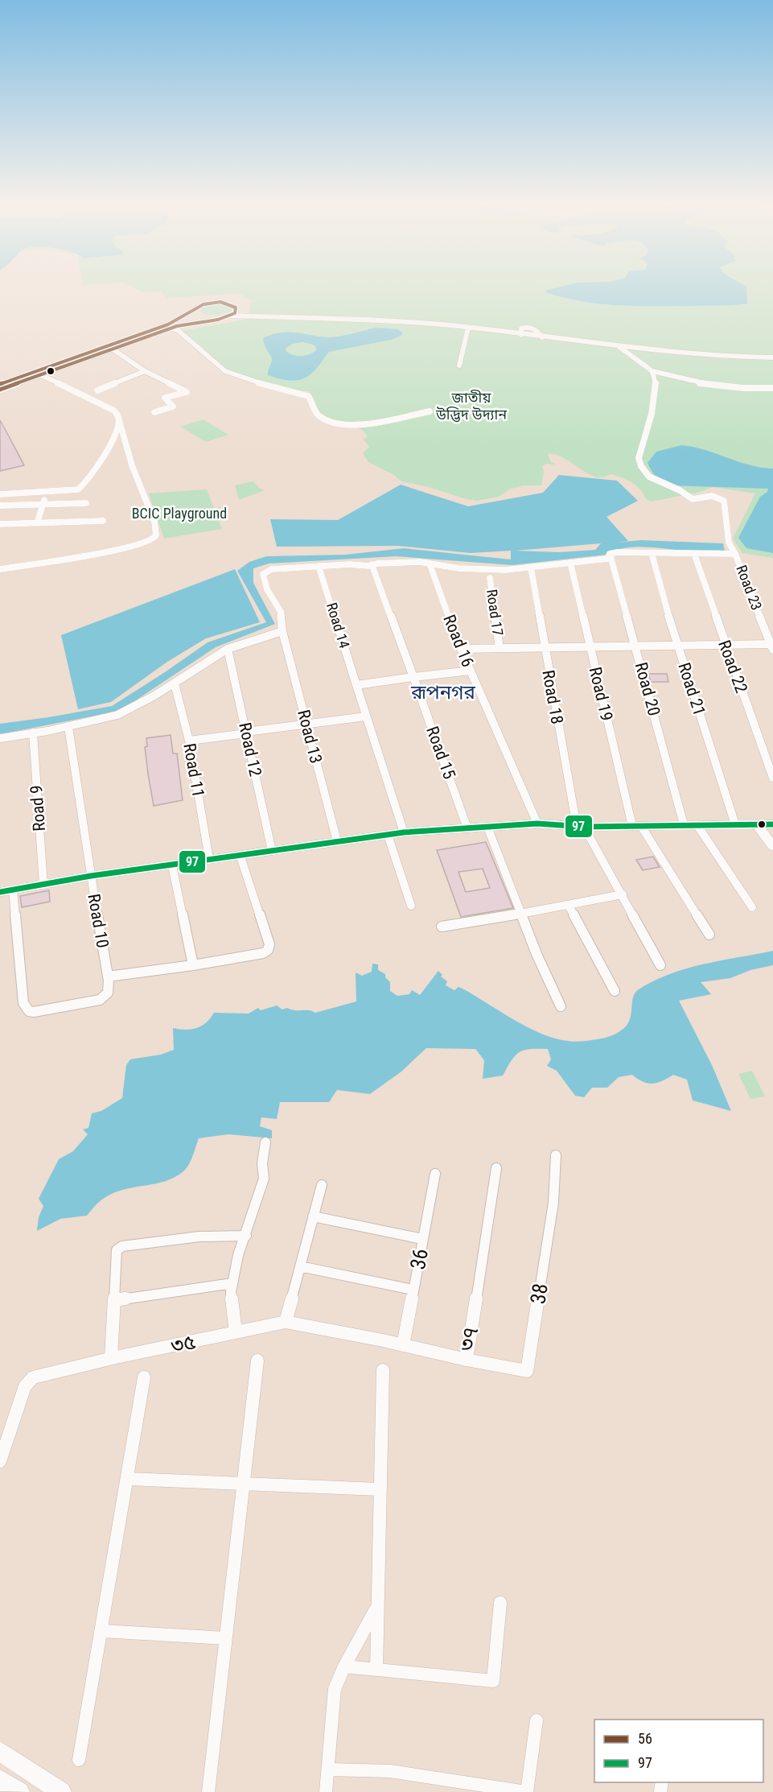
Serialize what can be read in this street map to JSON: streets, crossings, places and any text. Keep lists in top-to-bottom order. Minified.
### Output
{"streets":{"street":["Road 23","Road 17","Road 14","Road 16","Road 22","Road 20","Road 21","Road 19","Road 18","Road 13","Road 12","Road 15","Road 11","Road 9","Road 10","36","38","৩৭","৩৫"]},"crossings":[["Road 14","Road 13"],["36","৩৭"],["38","৩৭"],["৩৭","৩৫"]],"districts":["রূপনগর"],"parks":["জাতীয় উদ্ভিদ উদ্যান","BCIC Playground"],"lines":["transit line 56","transit line 97"],"legend":["56","97"]}
